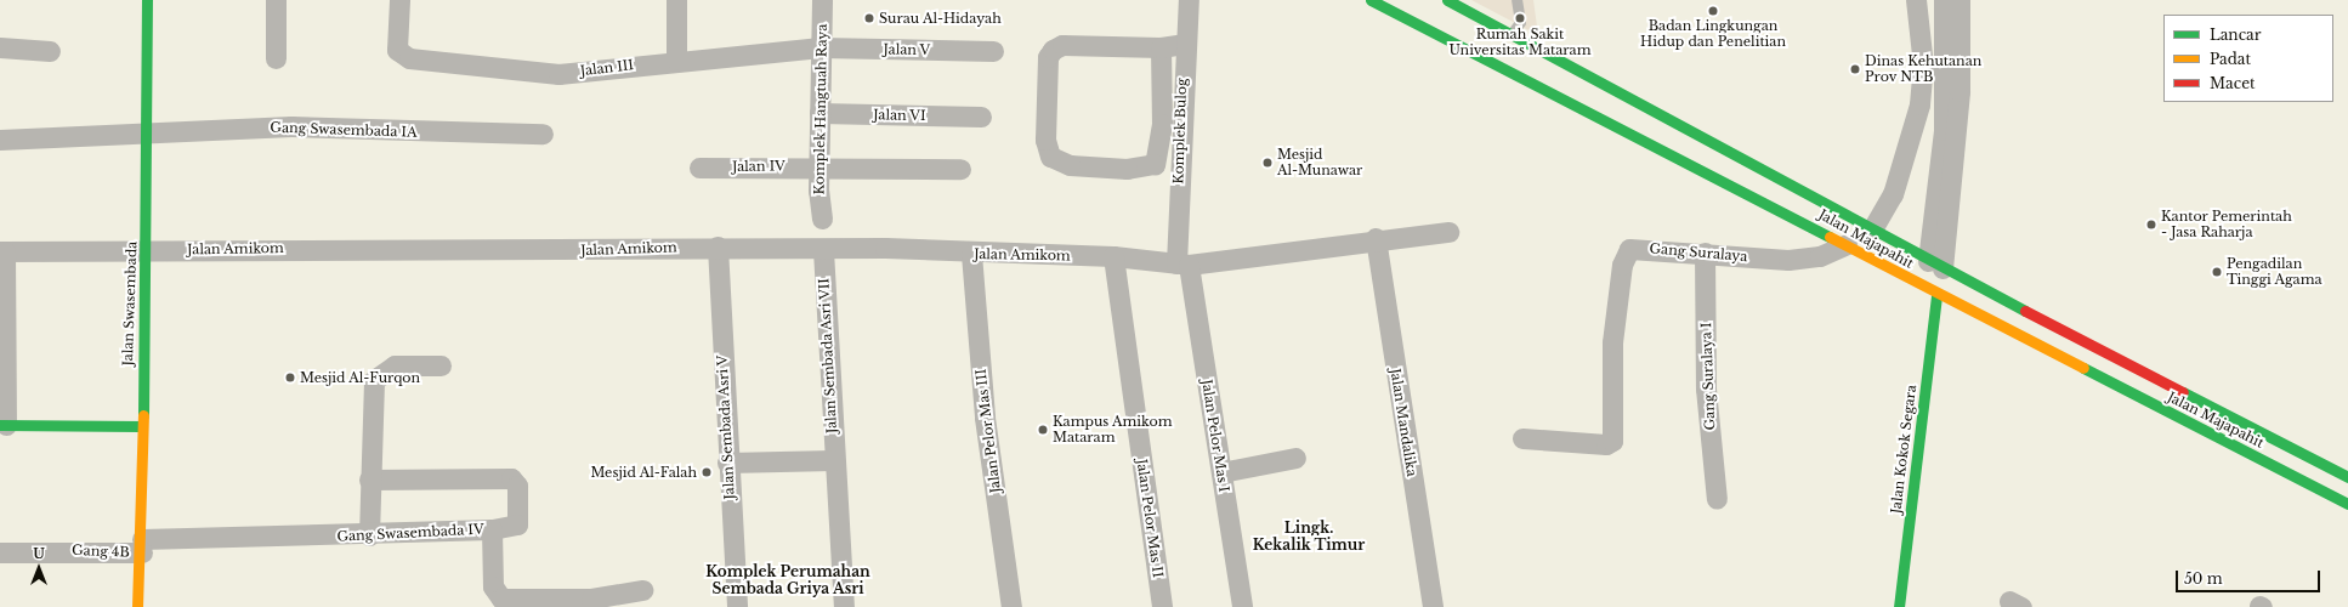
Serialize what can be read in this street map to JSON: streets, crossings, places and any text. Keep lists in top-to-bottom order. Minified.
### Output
{"streets":{"main road":["Jalan Majapahit","Jalan Swasembada","Jalan Kokok Segara"],"street":["Jalan V","Jalan III","Komplek Hangtuah Raya","Jalan VI","Gang Swasembada IA","Komplek Bulog","Jalan IV","Jalan Amikom","Gang Suralaya","Jalan Sembada Asri VII","Gang Suralaya I","Jalan Mandalika","Jalan Sembada Asri V","Jalan Pelor Mas III","Jalan Pelor Mas I","Jalan Pelor Mas II","Gang Swasembada IV","Gang 4B"]},"crossings":[["Jalan V","Jalan III"],["Jalan V","Komplek Hangtuah Raya"],["Jalan III","Komplek Hangtuah Raya"],["Komplek Hangtuah Raya","Jalan VI"],["Komplek Hangtuah Raya","Jalan IV"],["Gang Swasembada IA","Jalan Swasembada"],["Komplek Bulog","Jalan Amikom"],["Komplek Bulog","Jalan Pelor Mas I"],["Jalan Majapahit","Gang Suralaya"],["Jalan Majapahit","Jalan Kokok Segara"],["Jalan Amikom","Jalan Swasembada"],["Jalan Amikom","Jalan Sembada Asri VII"],["Jalan Amikom","Jalan Mandalika"],["Jalan Amikom","Jalan Sembada Asri V"],["Jalan Amikom","Jalan Pelor Mas III"],["Jalan Amikom","Jalan Pelor Mas I"],["Jalan Amikom","Jalan Pelor Mas II"],["Gang Suralaya","Gang Suralaya I"],["Jalan Swasembada","Gang Swasembada IV"],["Jalan Swasembada","Gang 4B"],["Gang Swasembada IV","Gang 4B"]],"districts":["Lingk. Kekalik Timur","Komplek Perumahan Sembada Griya Asri"],"places":["Badan Lingkungan Hidup dan Penelitian","Surau Al-Hidayah","Rumah Sakit Universitas Mataram","Dinas Kehutanan Prov NTB","Mesjid Al-Munawar","Kantor Pemerintah - Jasa Raharja","Pengadilan Tinggi Agama","Mesjid Al-Furqon","Kampus Amikom Mataram","Mesjid Al-Falah"],"legend":["Lancar","Padat","Macet"],"scale_bar":"50 m","north":"top"}
